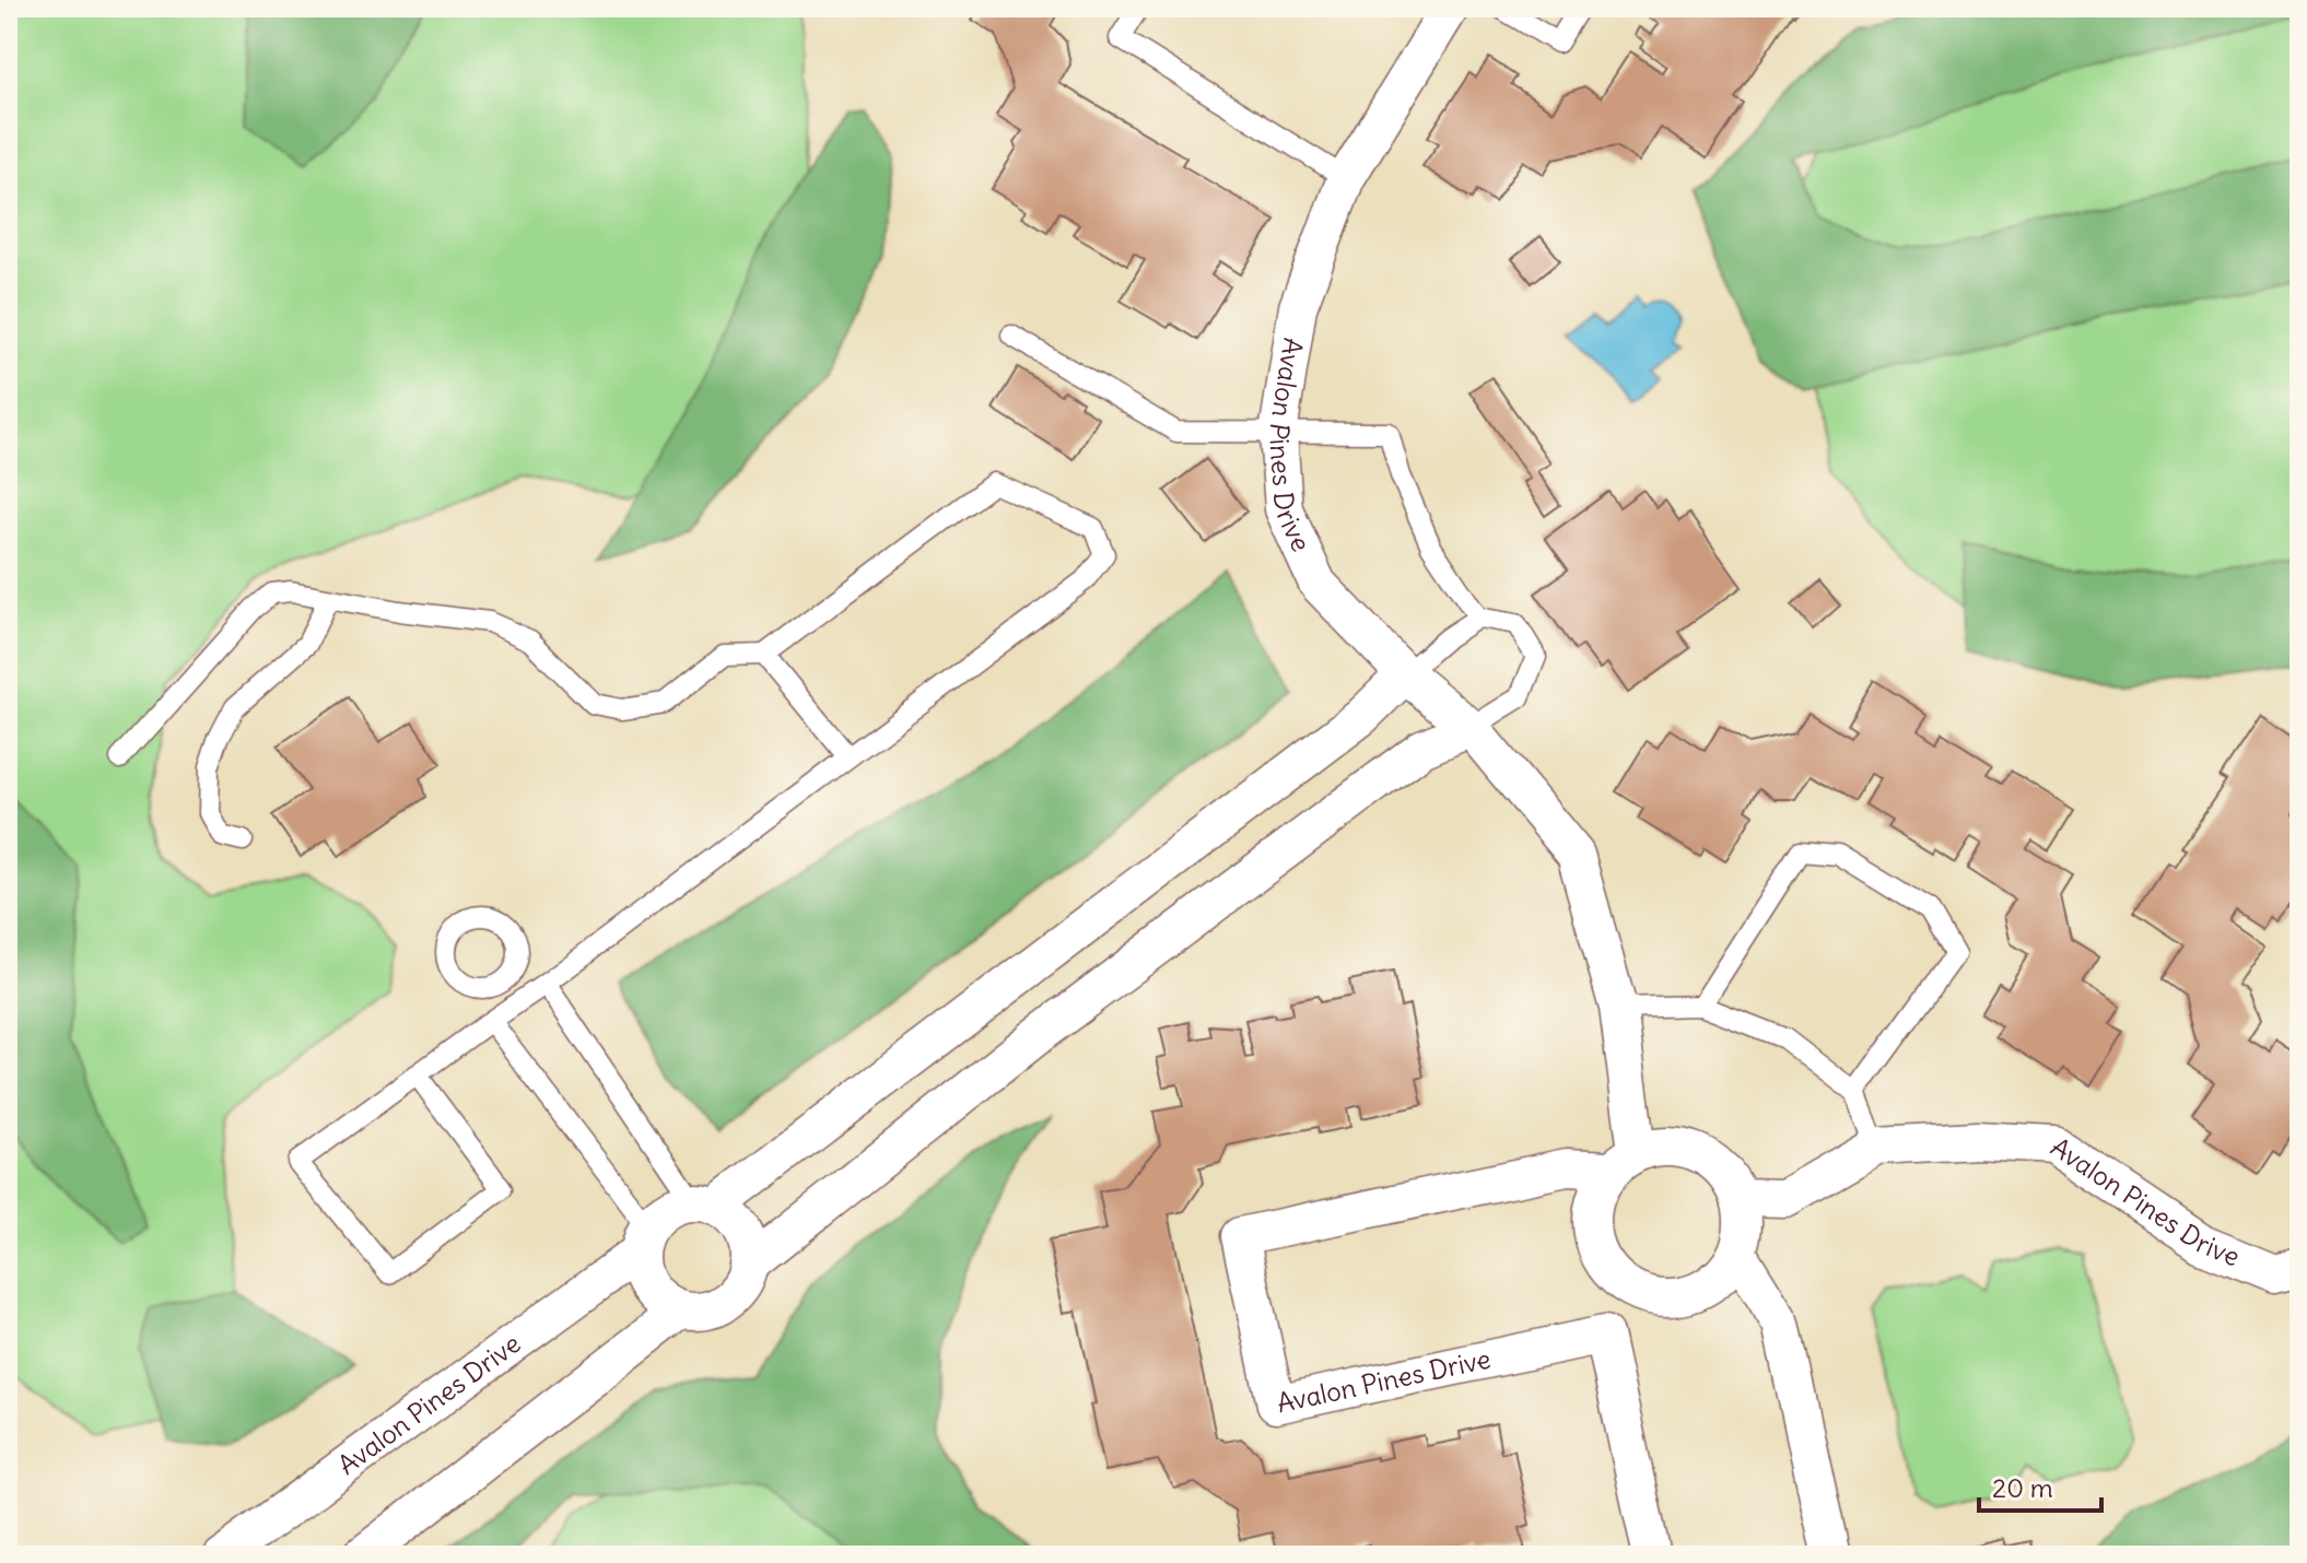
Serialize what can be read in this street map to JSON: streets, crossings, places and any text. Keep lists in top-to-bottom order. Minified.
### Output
{"streets":{"street":["Avalon Pines Drive"]},"scale_bar":"20 m"}
